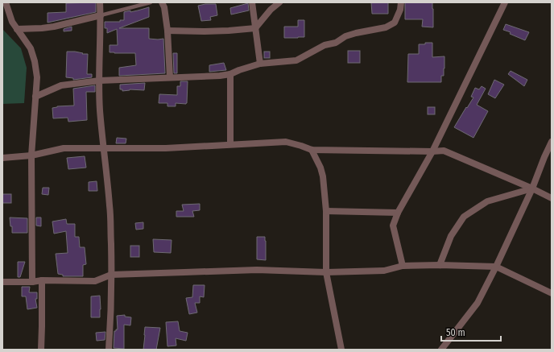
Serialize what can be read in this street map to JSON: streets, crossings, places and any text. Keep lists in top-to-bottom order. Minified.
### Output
{"scale_bar":"50 m"}
